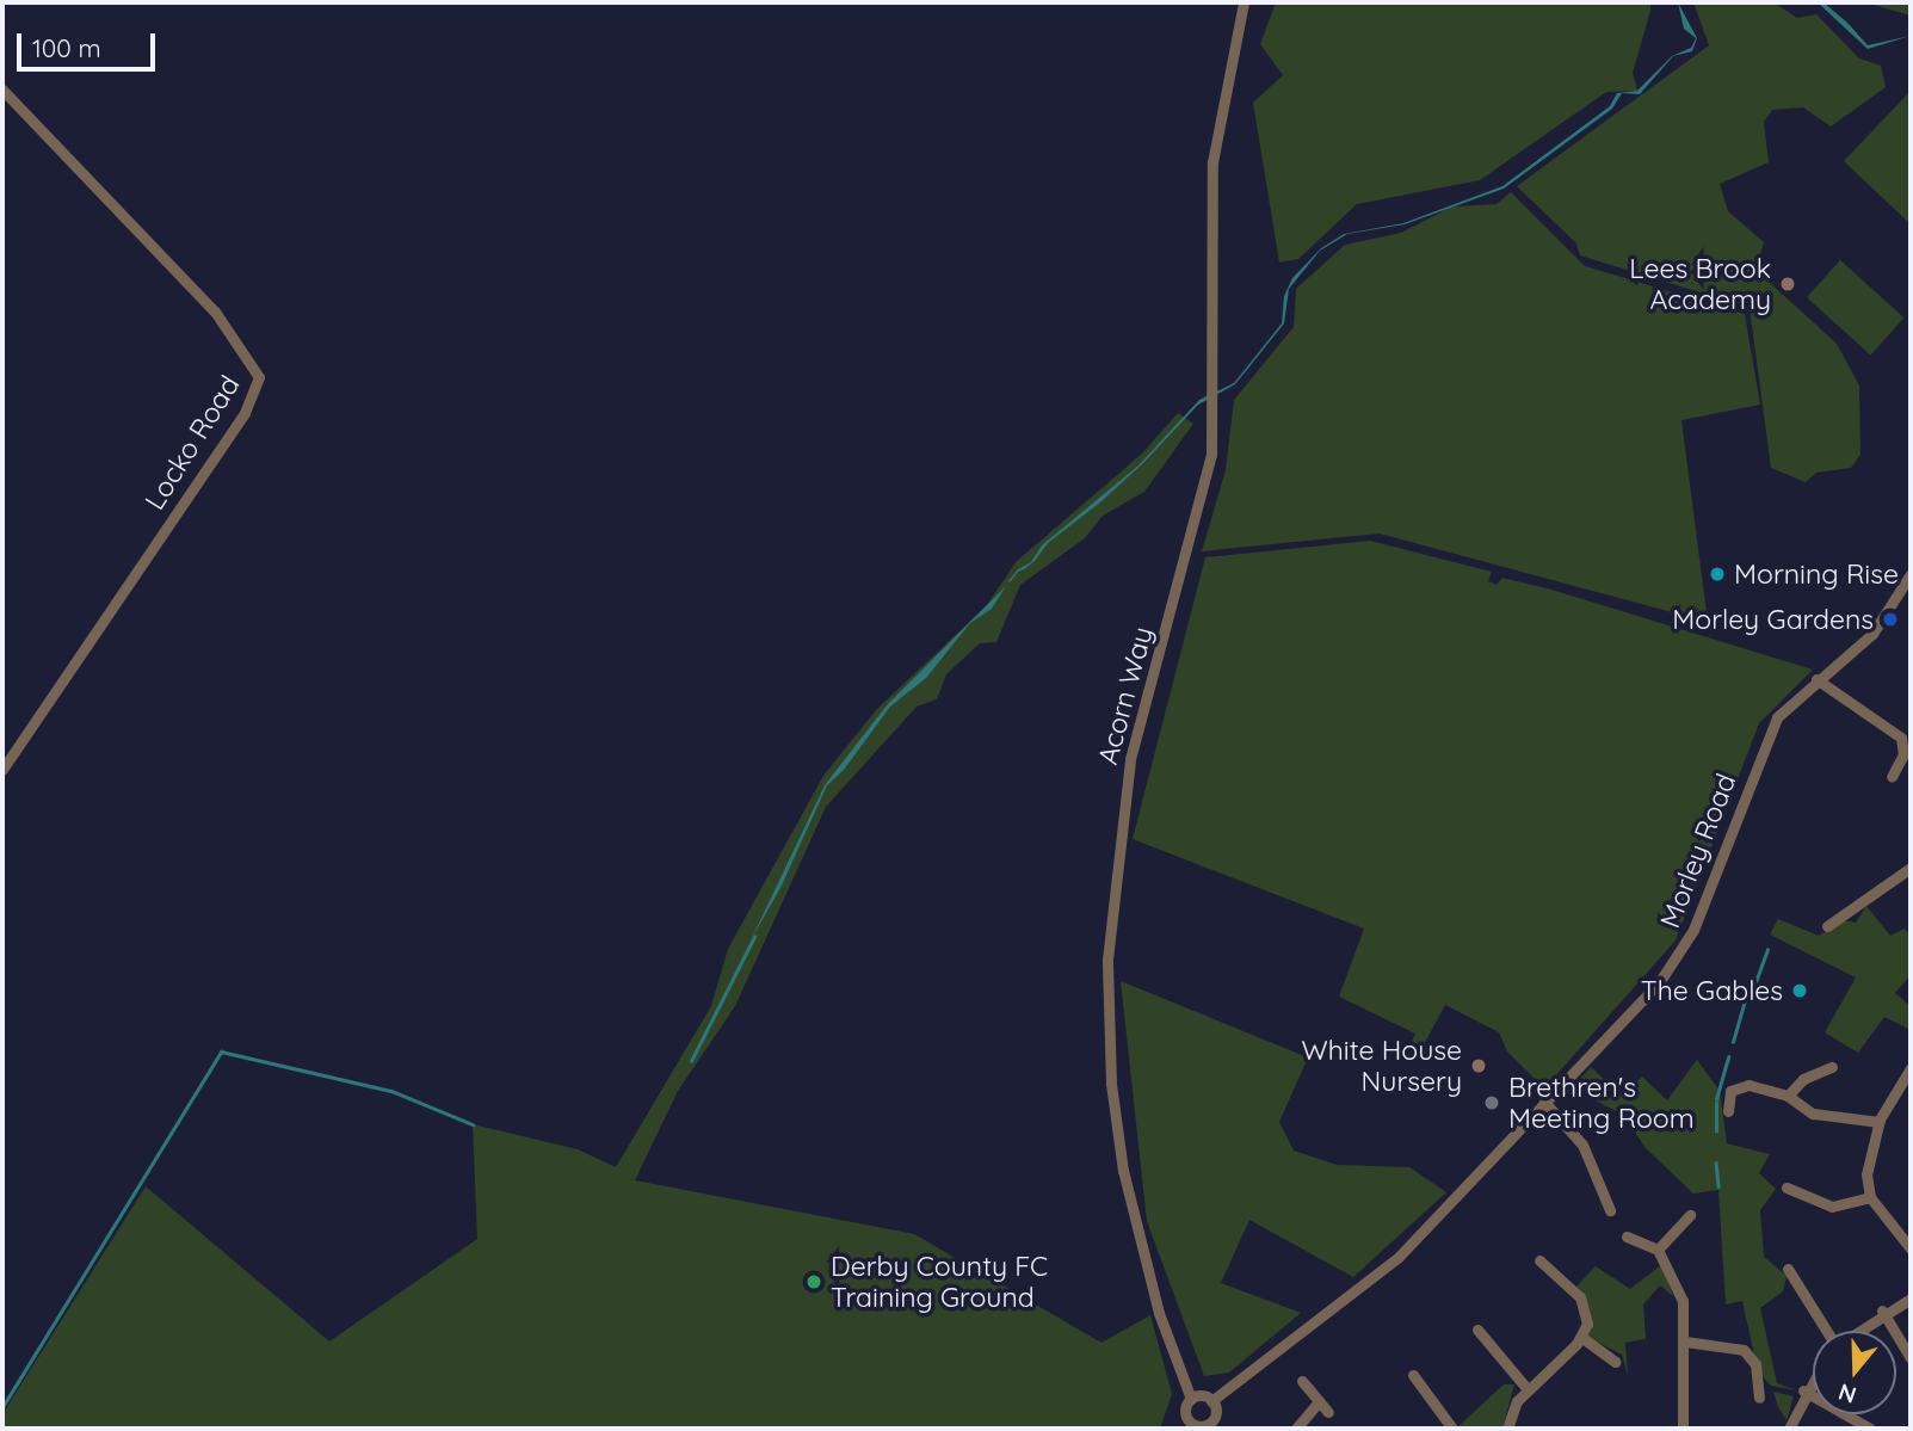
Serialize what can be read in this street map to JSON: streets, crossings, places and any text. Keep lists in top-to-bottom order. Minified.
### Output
{"streets":{"street":["Locko Road","Acorn Way","Morley Road"]},"places":["Lees Brook Academy","Morning Rise","Morley Gardens","The Gables","White House Nursery","Brethren's Meeting Room","Derby County FC Training Ground"],"scale_bar":"100 m","north":"bottom"}
